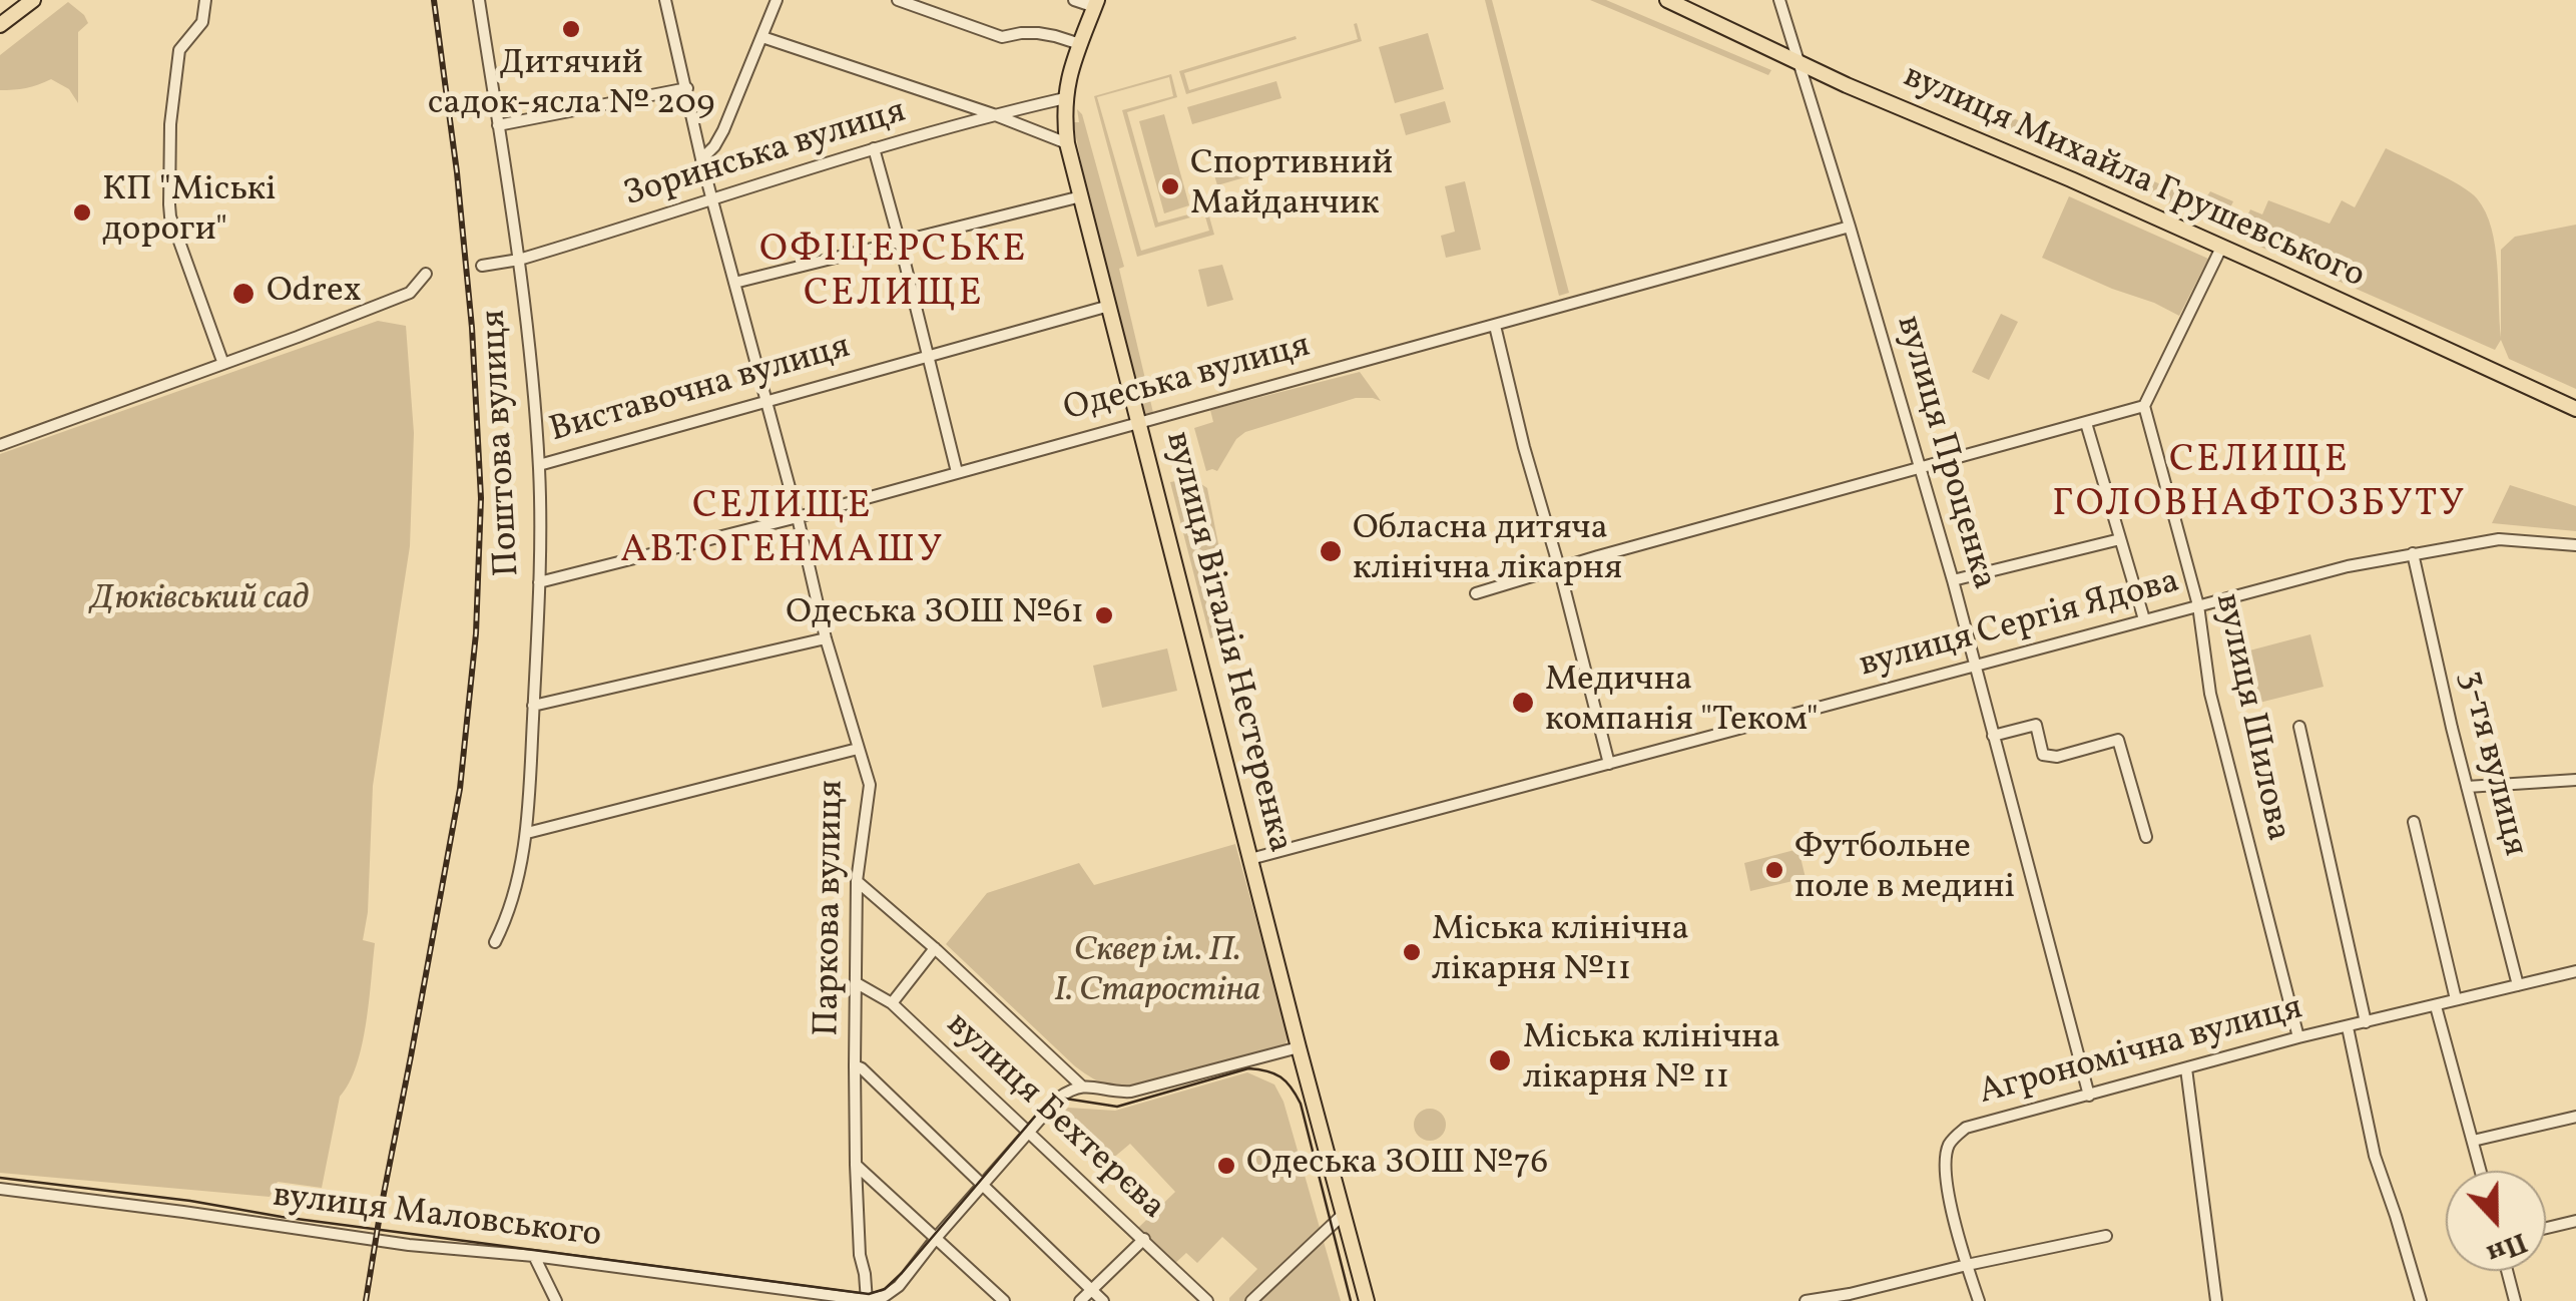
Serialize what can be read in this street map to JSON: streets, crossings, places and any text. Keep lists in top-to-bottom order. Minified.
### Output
{"streets":{"main road":["вулиця Михайла Грушевського","вулиця Віталія Нестеренка"],"street":["Зоринська вулиця","Одеська вулиця","Виставочна вулиця","Поштова вулиця","вулиця Проценка","вулиця Сергія Ядова","вулиця Шилова","3-тя вулиця","Паркова вулиця","Агрономічна вулиця","вулиця Бехтерєва","вулиця Маловського"]},"crossings":[["Зоринська вулиця","Поштова вулиця"],["Зоринська вулиця","вулиця Віталія Нестеренка"],["Зоринська вулиця","Паркова вулиця"],["вулиця Михайла Грушевського","вулиця Проценка"],["Одеська вулиця","Поштова вулиця"],["Одеська вулиця","вулиця Проценка"],["Одеська вулиця","вулиця Віталія Нестеренка"],["Одеська вулиця","Паркова вулиця"],["Виставочна вулиця","Поштова вулиця"],["Виставочна вулиця","вулиця Віталія Нестеренка"],["Виставочна вулиця","Паркова вулиця"],["вулиця Проценка","вулиця Сергія Ядова"],["вулиця Проценка","Агрономічна вулиця"],["вулиця Сергія Ядова","вулиця Віталія Нестеренка"],["вулиця Сергія Ядова","вулиця Шилова"],["вулиця Сергія Ядова","3-тя вулиця"],["вулиця Шилова","Агрономічна вулиця"],["3-тя вулиця","Агрономічна вулиця"],["Паркова вулиця","вулиця Бехтерєва"],["Паркова вулиця","вулиця Маловського"]],"districts":["ОФІЦЕРСЬКЕ СЕЛИЩЕ","СЕЛИЩЕ ГОЛОВНАФТОЗБУТУ","СЕЛИЩЕ АВТОГЕНМАШУ"],"parks":["Дюківський сад","Сквер ім. П. І. Старостіна"],"places":["Дитячий садок-ясла № 209","Спортивний Майданчик","КП \"Міські дороги\"","Odrex","Обласна дитяча клінічна лікарня","Одеська ЗОШ №61","Медична компанія \"Теком\"","Футбольне поле в медині","Міська клінічна лікарня №11","Міська клінічна лікарня № 11","Одеська ЗОШ №76"],"north":"bottom"}
